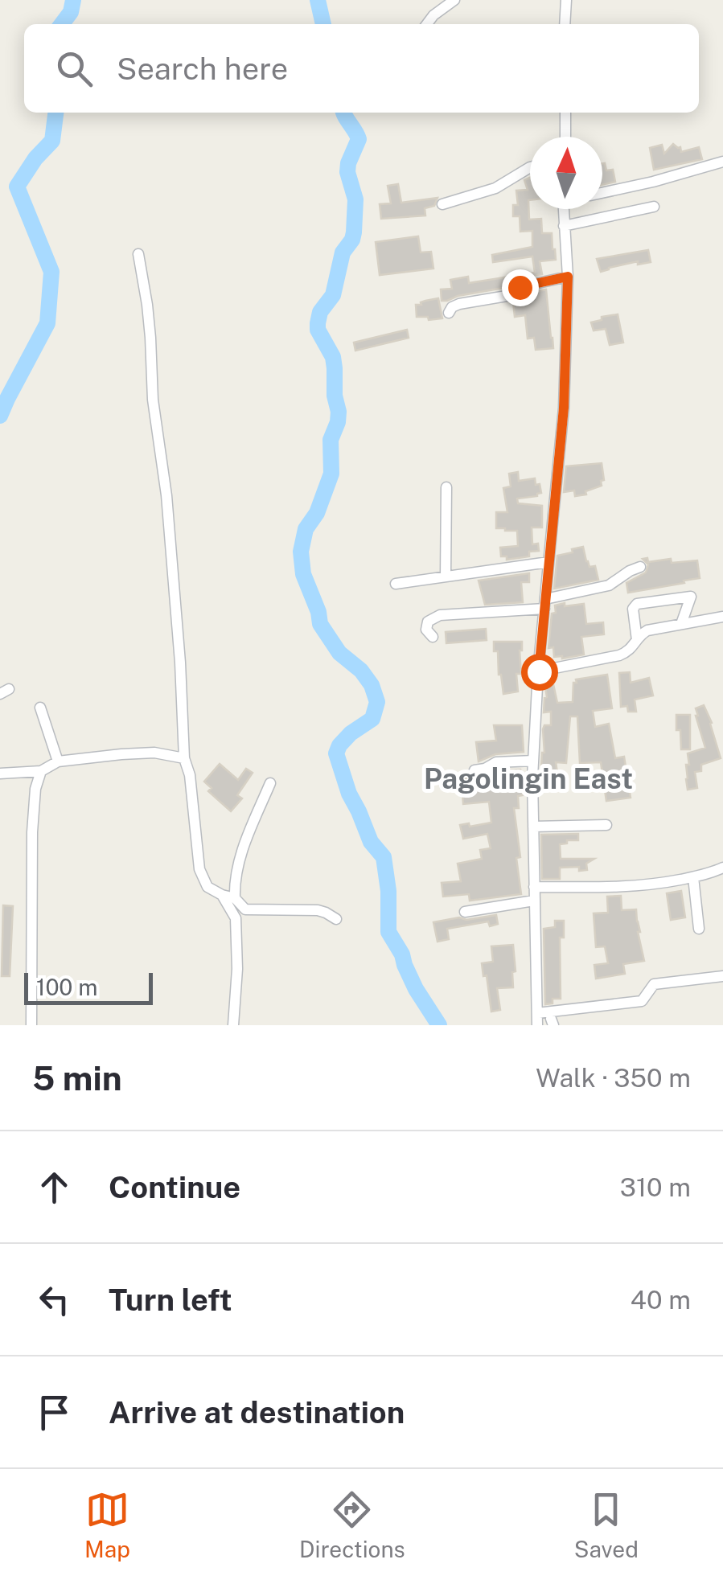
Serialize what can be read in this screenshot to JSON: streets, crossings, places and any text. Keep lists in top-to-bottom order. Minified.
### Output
{"districts":["Pagolingin East"],"scale_bar":"100 m","north":"top","page":{"search":"Search here","scale":"100 m","heading":["5 min","Walk · 350 m"],"list":[["Continue","310 m"],["Turn left","40 m"],"Arrive at destination"],"nav":["Map","Directions","Saved"]}}
